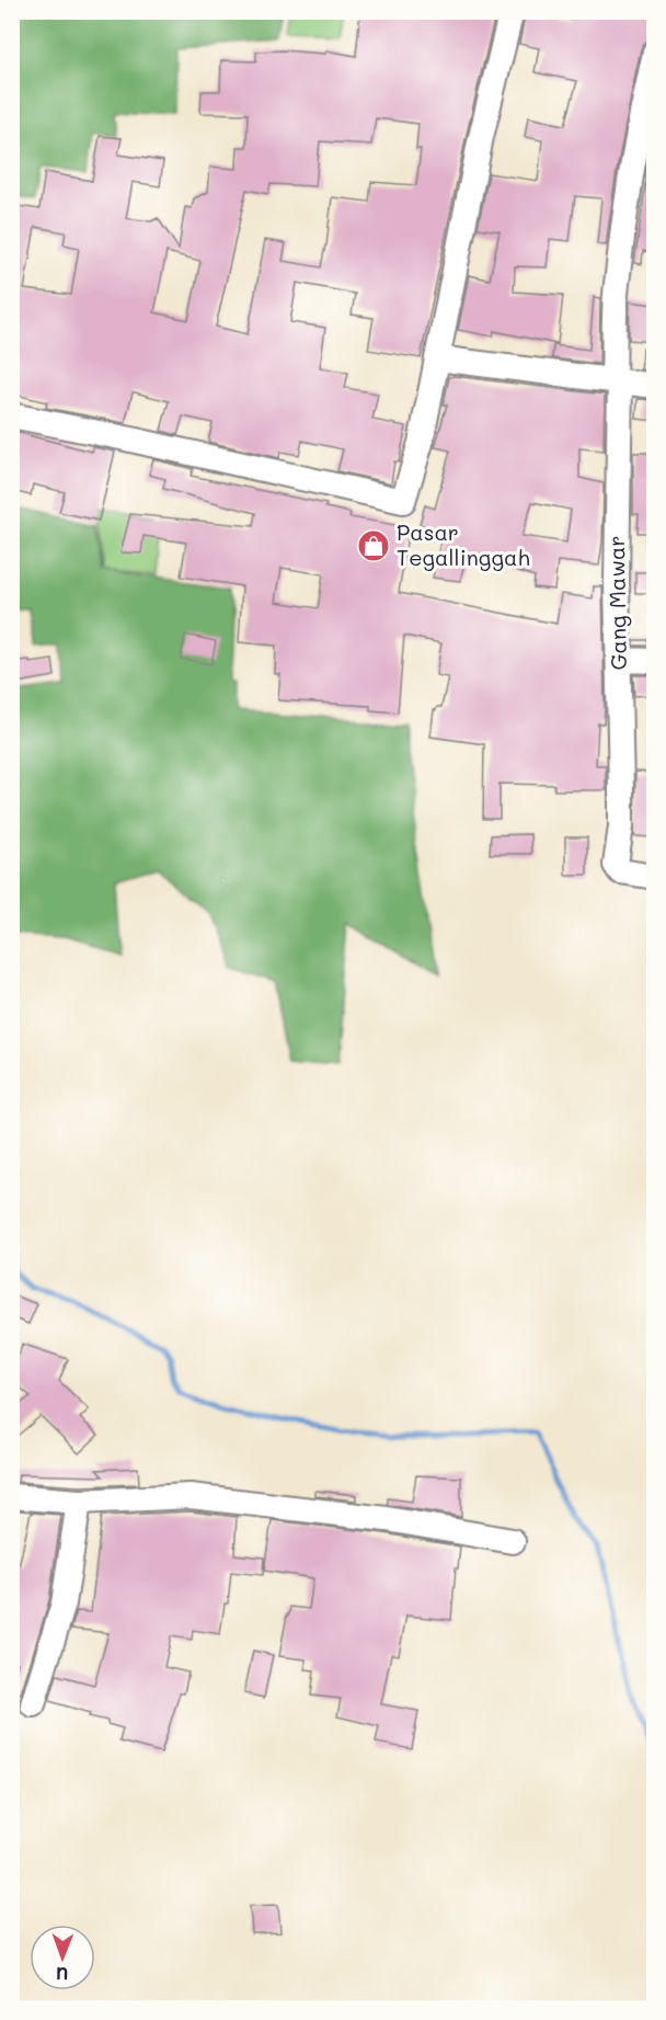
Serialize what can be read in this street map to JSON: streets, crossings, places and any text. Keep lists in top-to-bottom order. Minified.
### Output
{"streets":{"street":["Gang Mawar"]},"places":{"shop":["Pasar Tegallinggah"]},"north":"bottom"}
